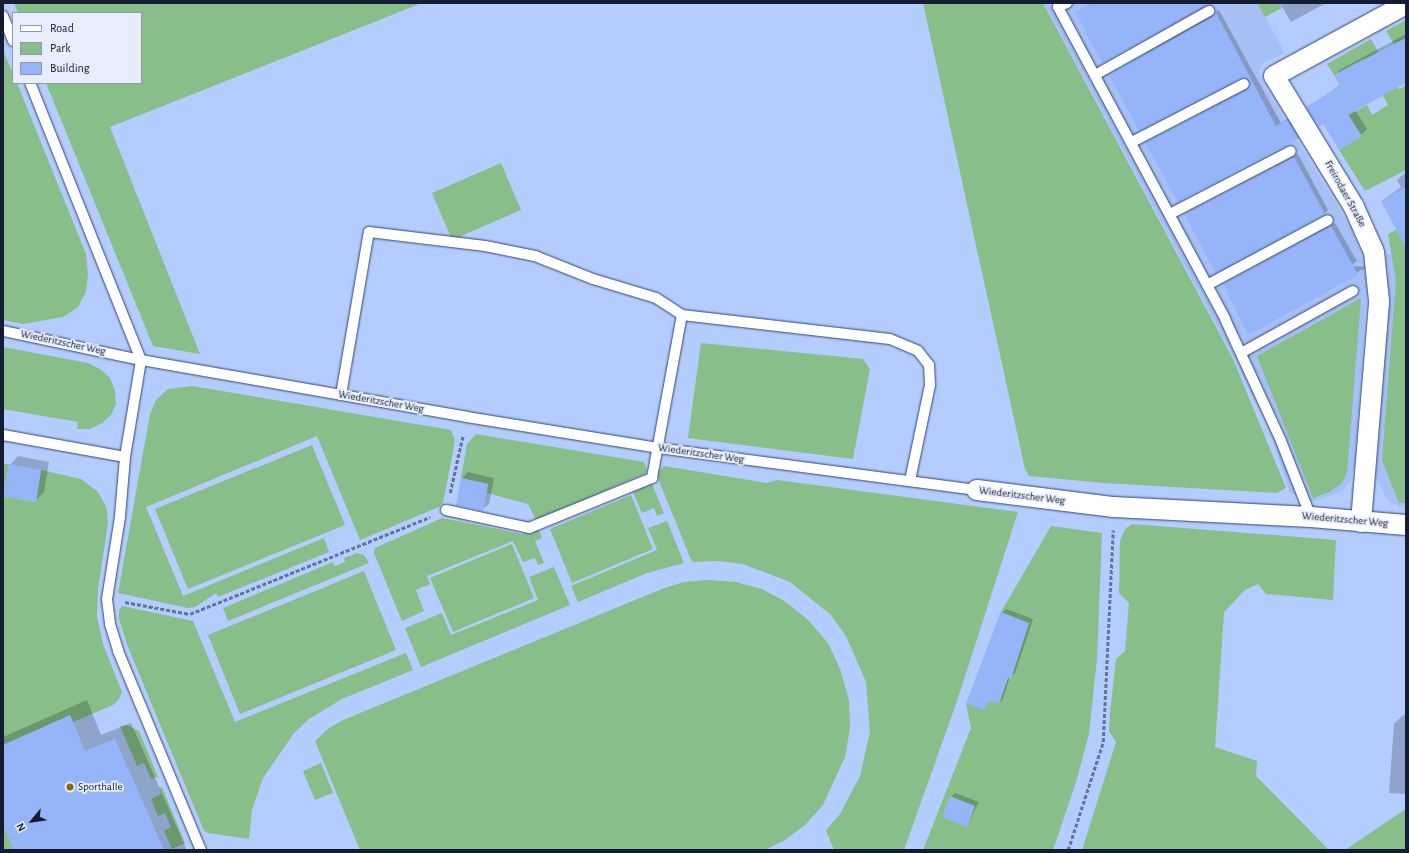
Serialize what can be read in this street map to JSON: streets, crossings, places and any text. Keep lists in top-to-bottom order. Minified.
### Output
{"streets":{"street":["Freirodaer Straße","Wiederitzscher Weg"]},"crossings":[["Freirodaer Straße","Wiederitzscher Weg"]],"places":["Sporthalle"],"legend":["Road","Park","Building"],"north":"bottom left"}
